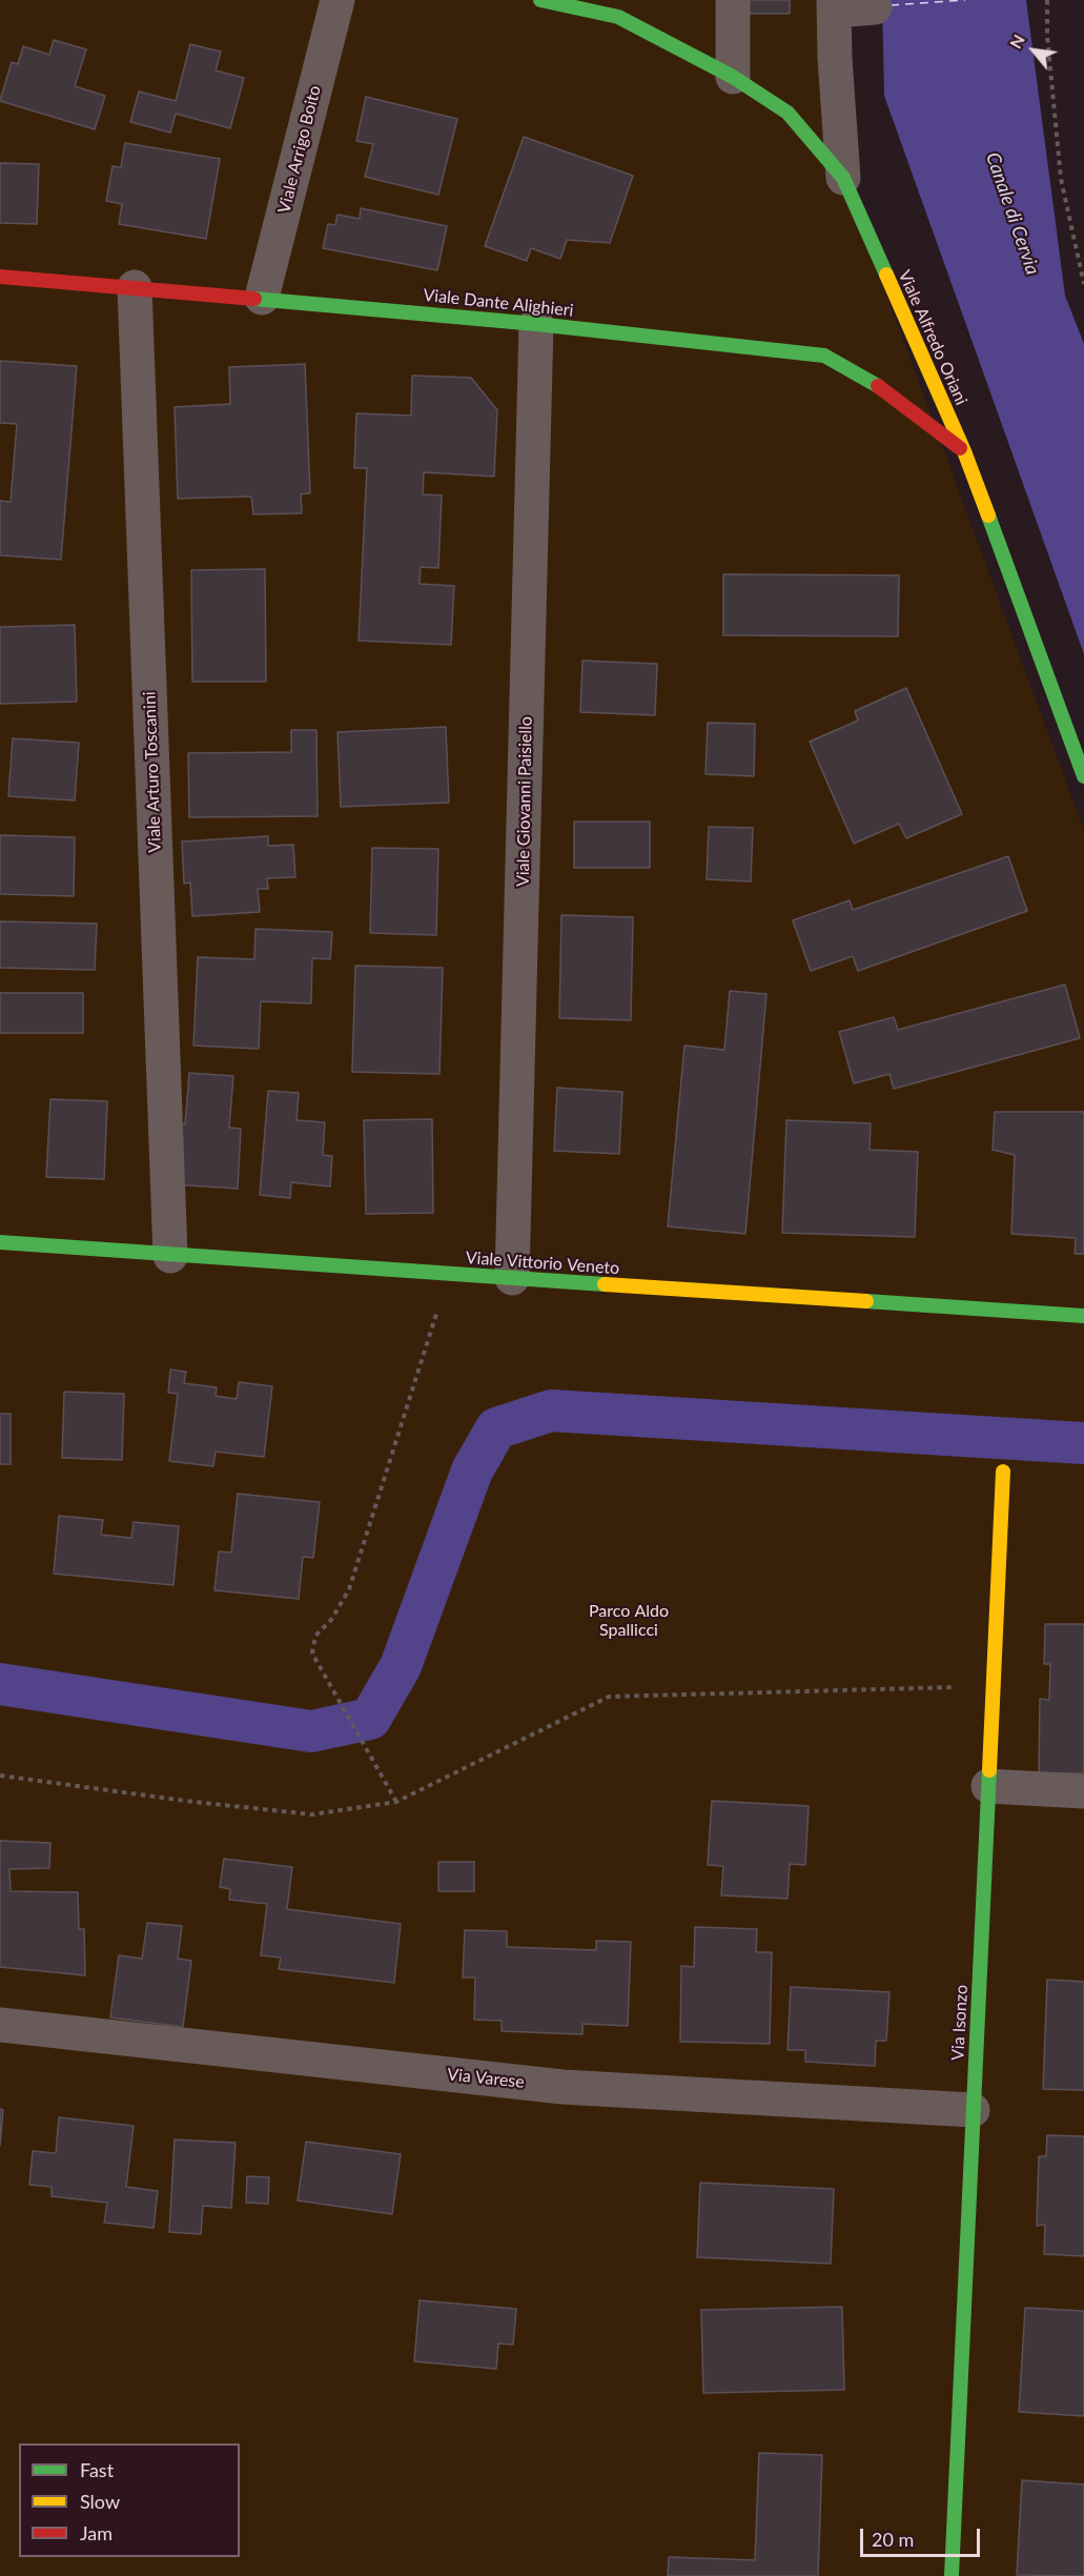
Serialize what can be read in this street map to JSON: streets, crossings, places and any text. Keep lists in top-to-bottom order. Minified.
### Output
{"streets":{"street":["Viale Arrigo Boito","Viale Dante Alighieri","Viale Alfredo Oriani","Viale Arturo Toscanini","Viale Giovanni Paisiello","Viale Vittorio Veneto","Via Isonzo","Via Varese"]},"crossings":[["Viale Arrigo Boito","Viale Dante Alighieri"],["Viale Dante Alighieri","Viale Alfredo Oriani"],["Viale Dante Alighieri","Viale Arturo Toscanini"],["Viale Dante Alighieri","Viale Giovanni Paisiello"],["Viale Arturo Toscanini","Viale Vittorio Veneto"],["Viale Giovanni Paisiello","Viale Vittorio Veneto"],["Via Isonzo","Via Varese"]],"water":["Canale di Cervia"],"parks":["Parco Aldo Spallicci"],"legend":["Fast","Slow","Jam"],"scale_bar":"20 m","north":"top left"}
